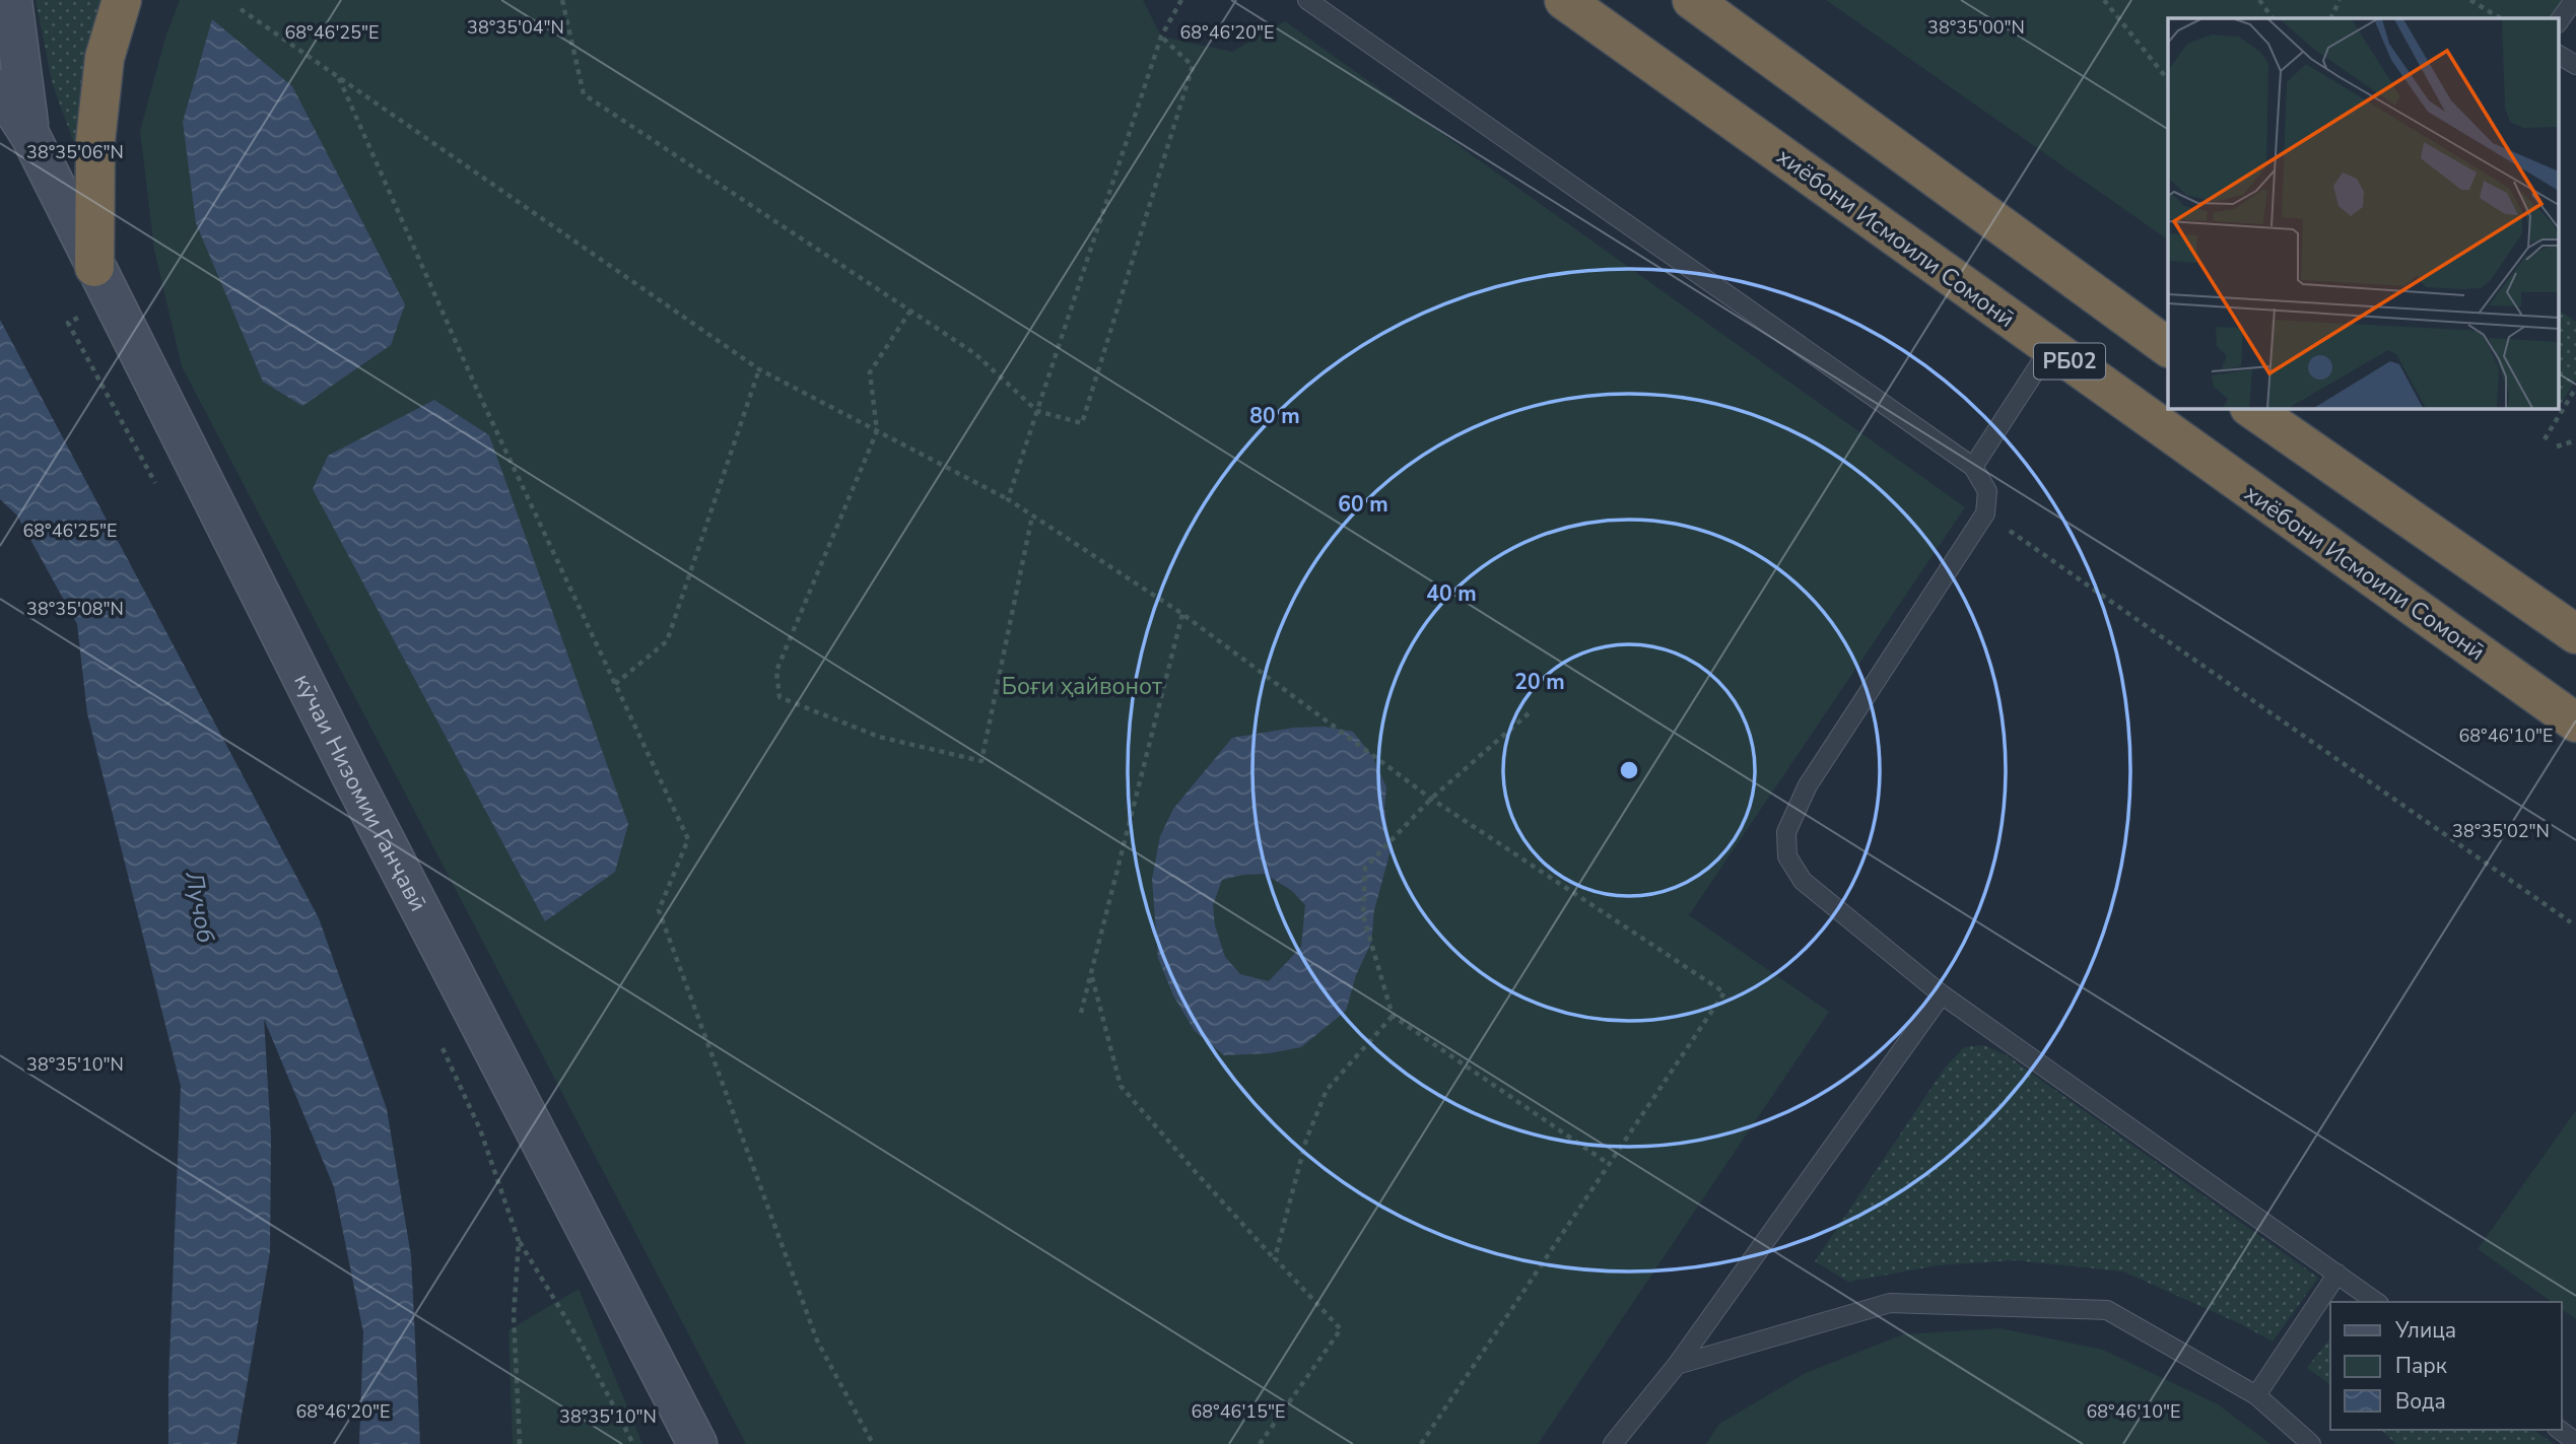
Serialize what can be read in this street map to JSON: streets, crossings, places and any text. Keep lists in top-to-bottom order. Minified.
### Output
{"streets":{"highway":["хиёбони Исмоили Сомонӣ","РБ02"],"street":["кӯчаи Низомии Ганҷавӣ"]},"water":["Лучоб"],"parks":["Боғи ҳайвонот"],"legend":["Улица","Парк","Вода"],"coordinates":["38°35'04\"N","38°35'00\"N","68°46'25\"E","68°46'20\"E","38°35'06\"N","38°35'08\"N","68°46'10\"E","38°35'02\"N","38°35'10\"N","68°46'15\"E"],"rings":["80 m","60 m","40 m","20 m"]}
